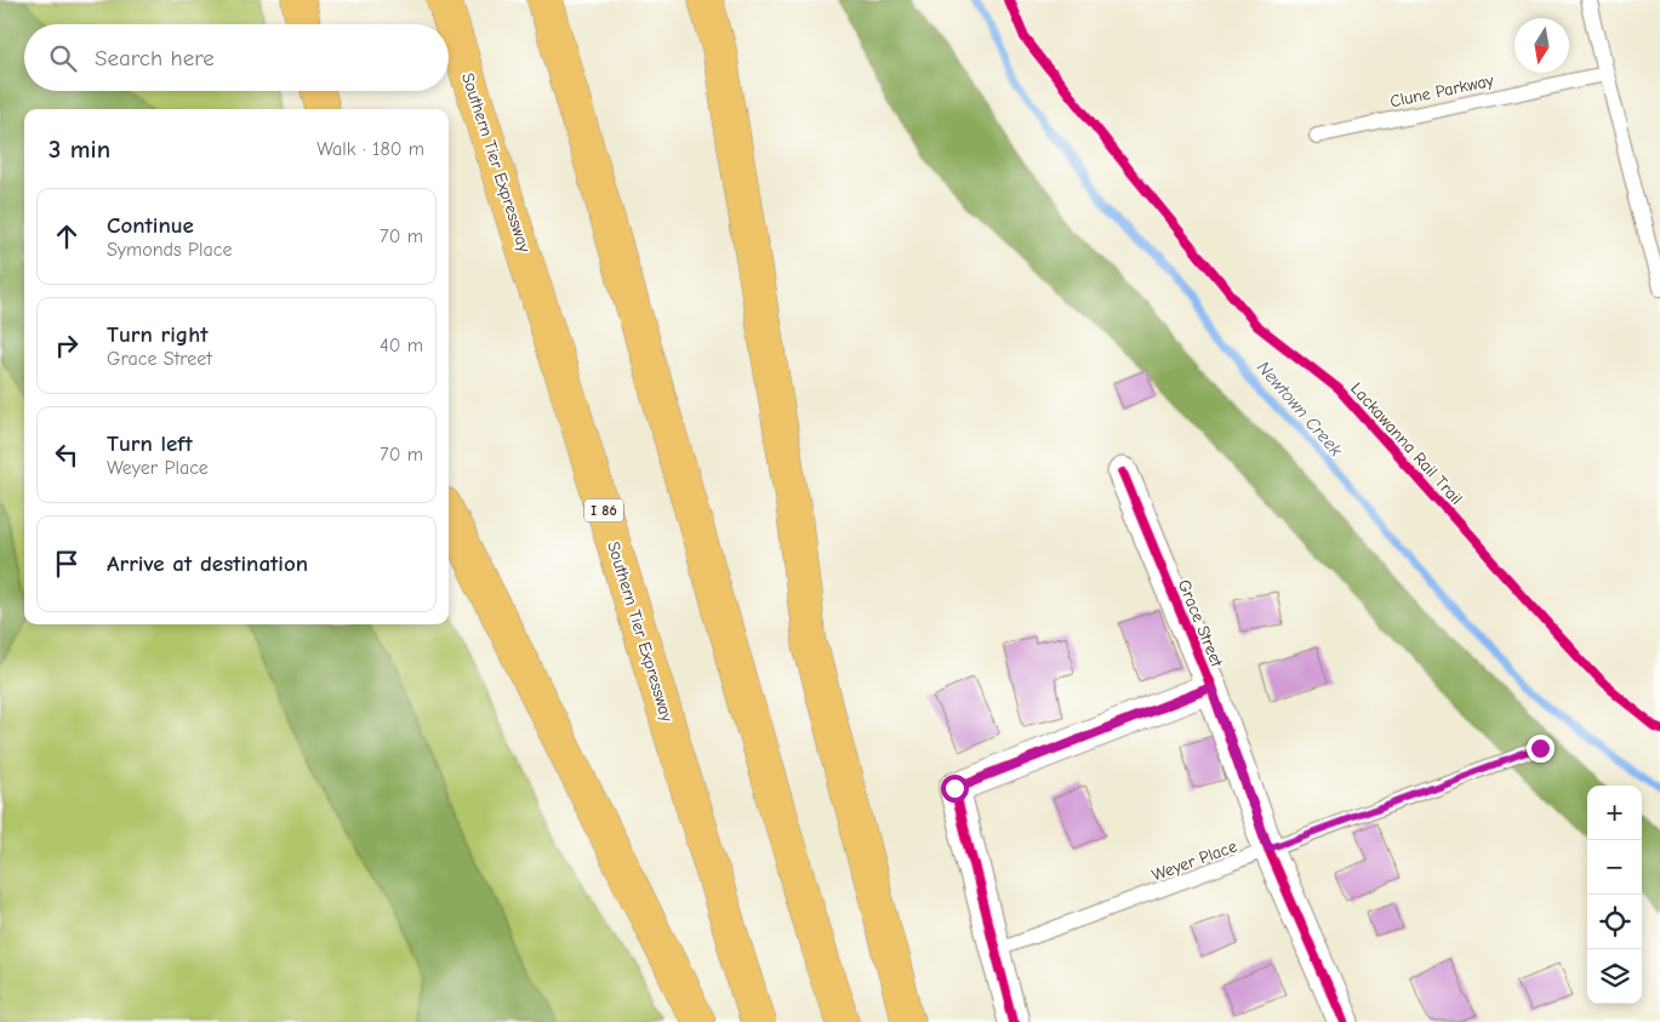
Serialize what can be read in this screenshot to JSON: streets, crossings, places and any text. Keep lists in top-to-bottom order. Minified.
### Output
{"streets":{"highway":["Southern Tier Expressway","I 86"],"street":["Grace Street"],"lane":["Clune Parkway","Weyer Place"],"cycle path":["Lackawanna Rail Trail"]},"crossings":[["Grace Street","Weyer Place"]],"water":["Newtown Creek"],"north":"bottom","page":{"search":"Search here","heading":["3 min","Walk · 180 m"],"list":[["Continue","Symonds Place","70 m"],["Turn right","Grace Street","40 m"],["Turn left","Weyer Place","70 m"],"Arrive at destination"],"map_buttons":["+","−"]}}
